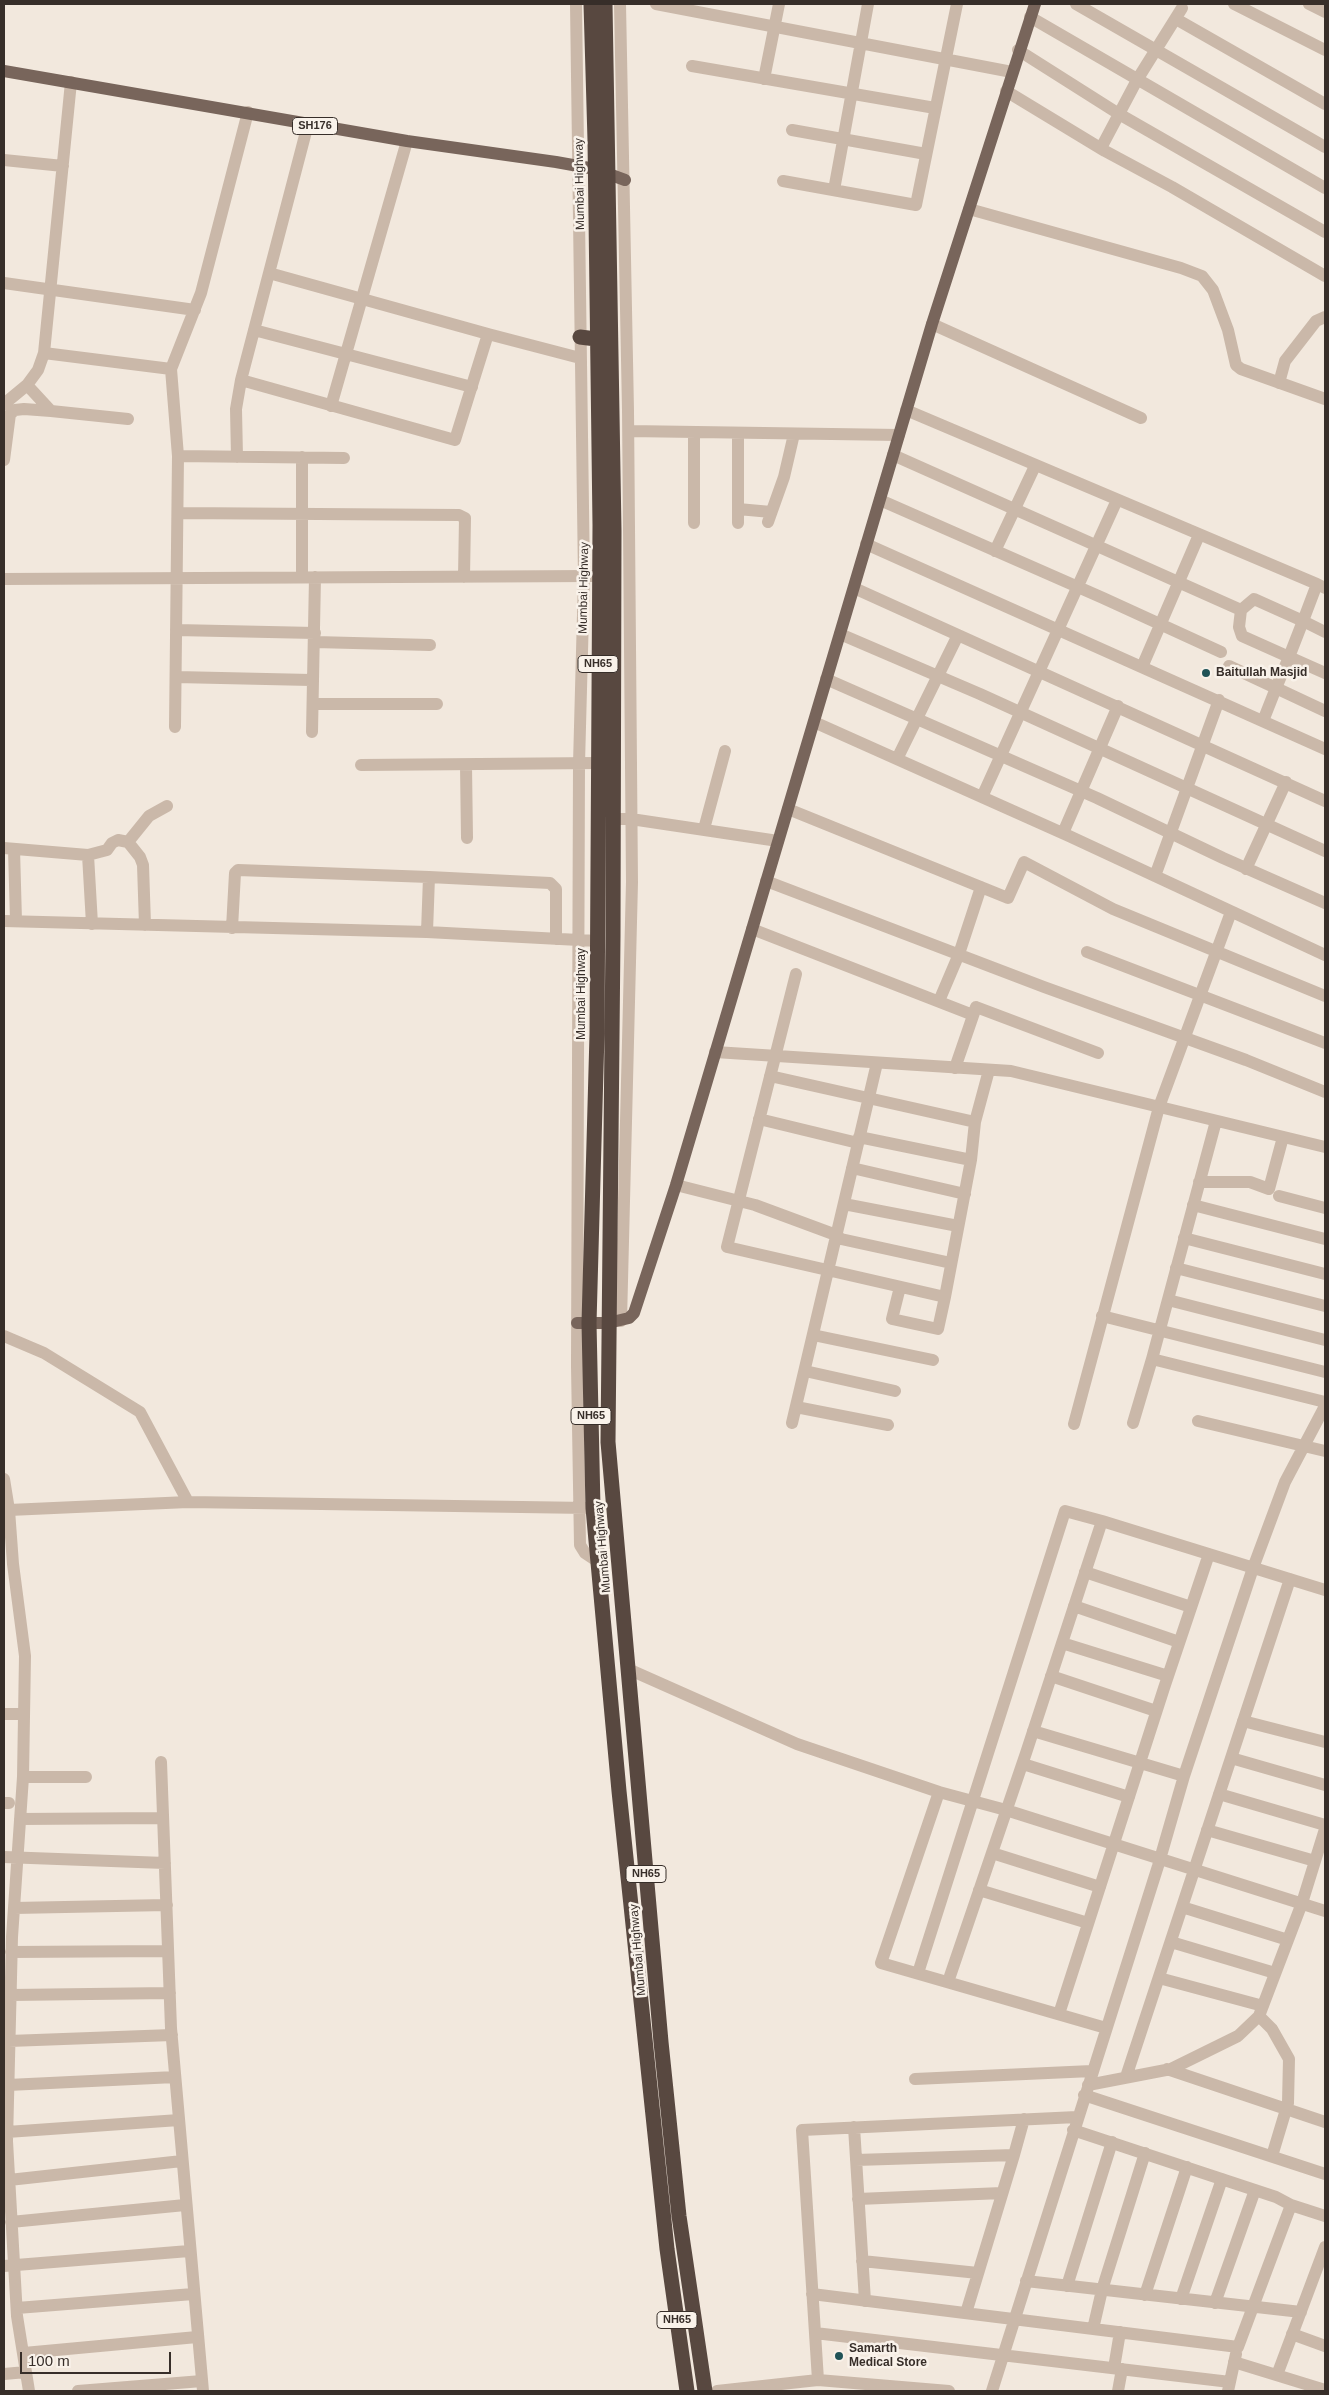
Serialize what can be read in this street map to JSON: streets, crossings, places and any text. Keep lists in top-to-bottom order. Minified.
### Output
{"streets":{"highway":["Mumbai Highway","NH65"],"main road":["SH176"]},"crossings":[["SH176","Mumbai Highway"],["Mumbai Highway","NH65"]],"places":["Baitullah Masjid","Samarth Medical Store"],"scale_bar":"100 m"}
